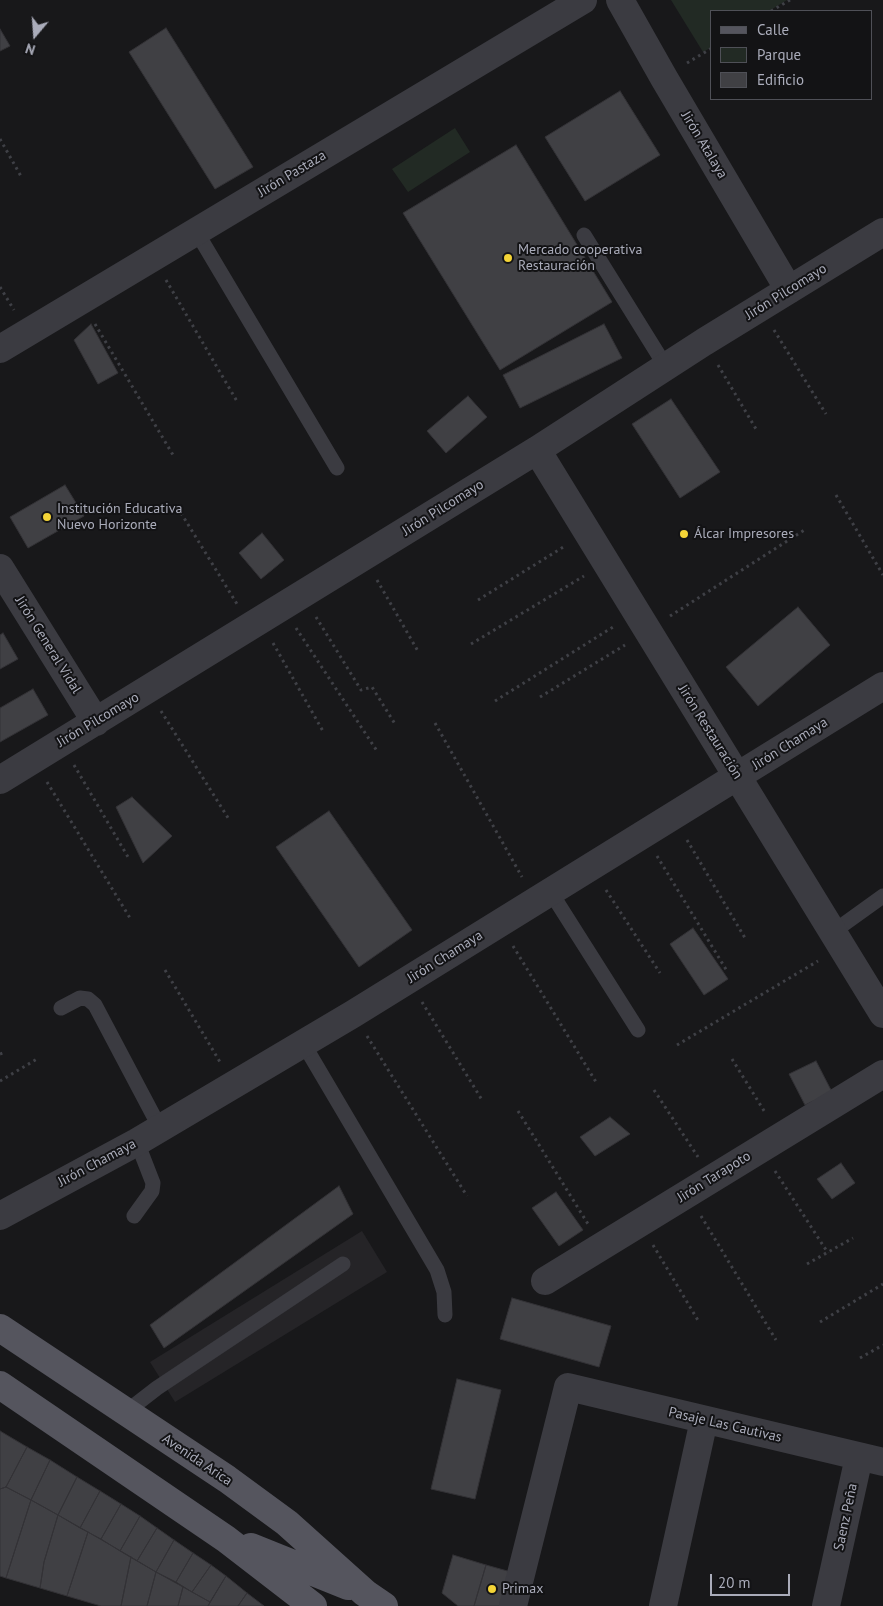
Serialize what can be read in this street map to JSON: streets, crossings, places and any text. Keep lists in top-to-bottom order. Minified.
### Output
{"streets":{"main road":["Avenida Arica"],"street":["Jirón Atalaya","Jirón Pastaza","Jirón Pilcomayo","Jirón General Vidal","Jirón Restauración","Jirón Chamaya","Jirón Tarapoto","Pasaje Las Cautivas","Saenz Peña"]},"crossings":[["Jirón Atalaya","Jirón Pilcomayo"],["Jirón Pilcomayo","Jirón General Vidal"],["Jirón Pilcomayo","Jirón Restauración"],["Jirón Restauración","Jirón Chamaya"],["Pasaje Las Cautivas","Saenz Peña"]],"places":["Mercado cooperativa Restauración","Institución Educativa Nuevo Horizonte","Álcar Impresores","Primax"],"legend":["Calle","Parque","Edificio"],"scale_bar":"20 m","north":"bottom"}
